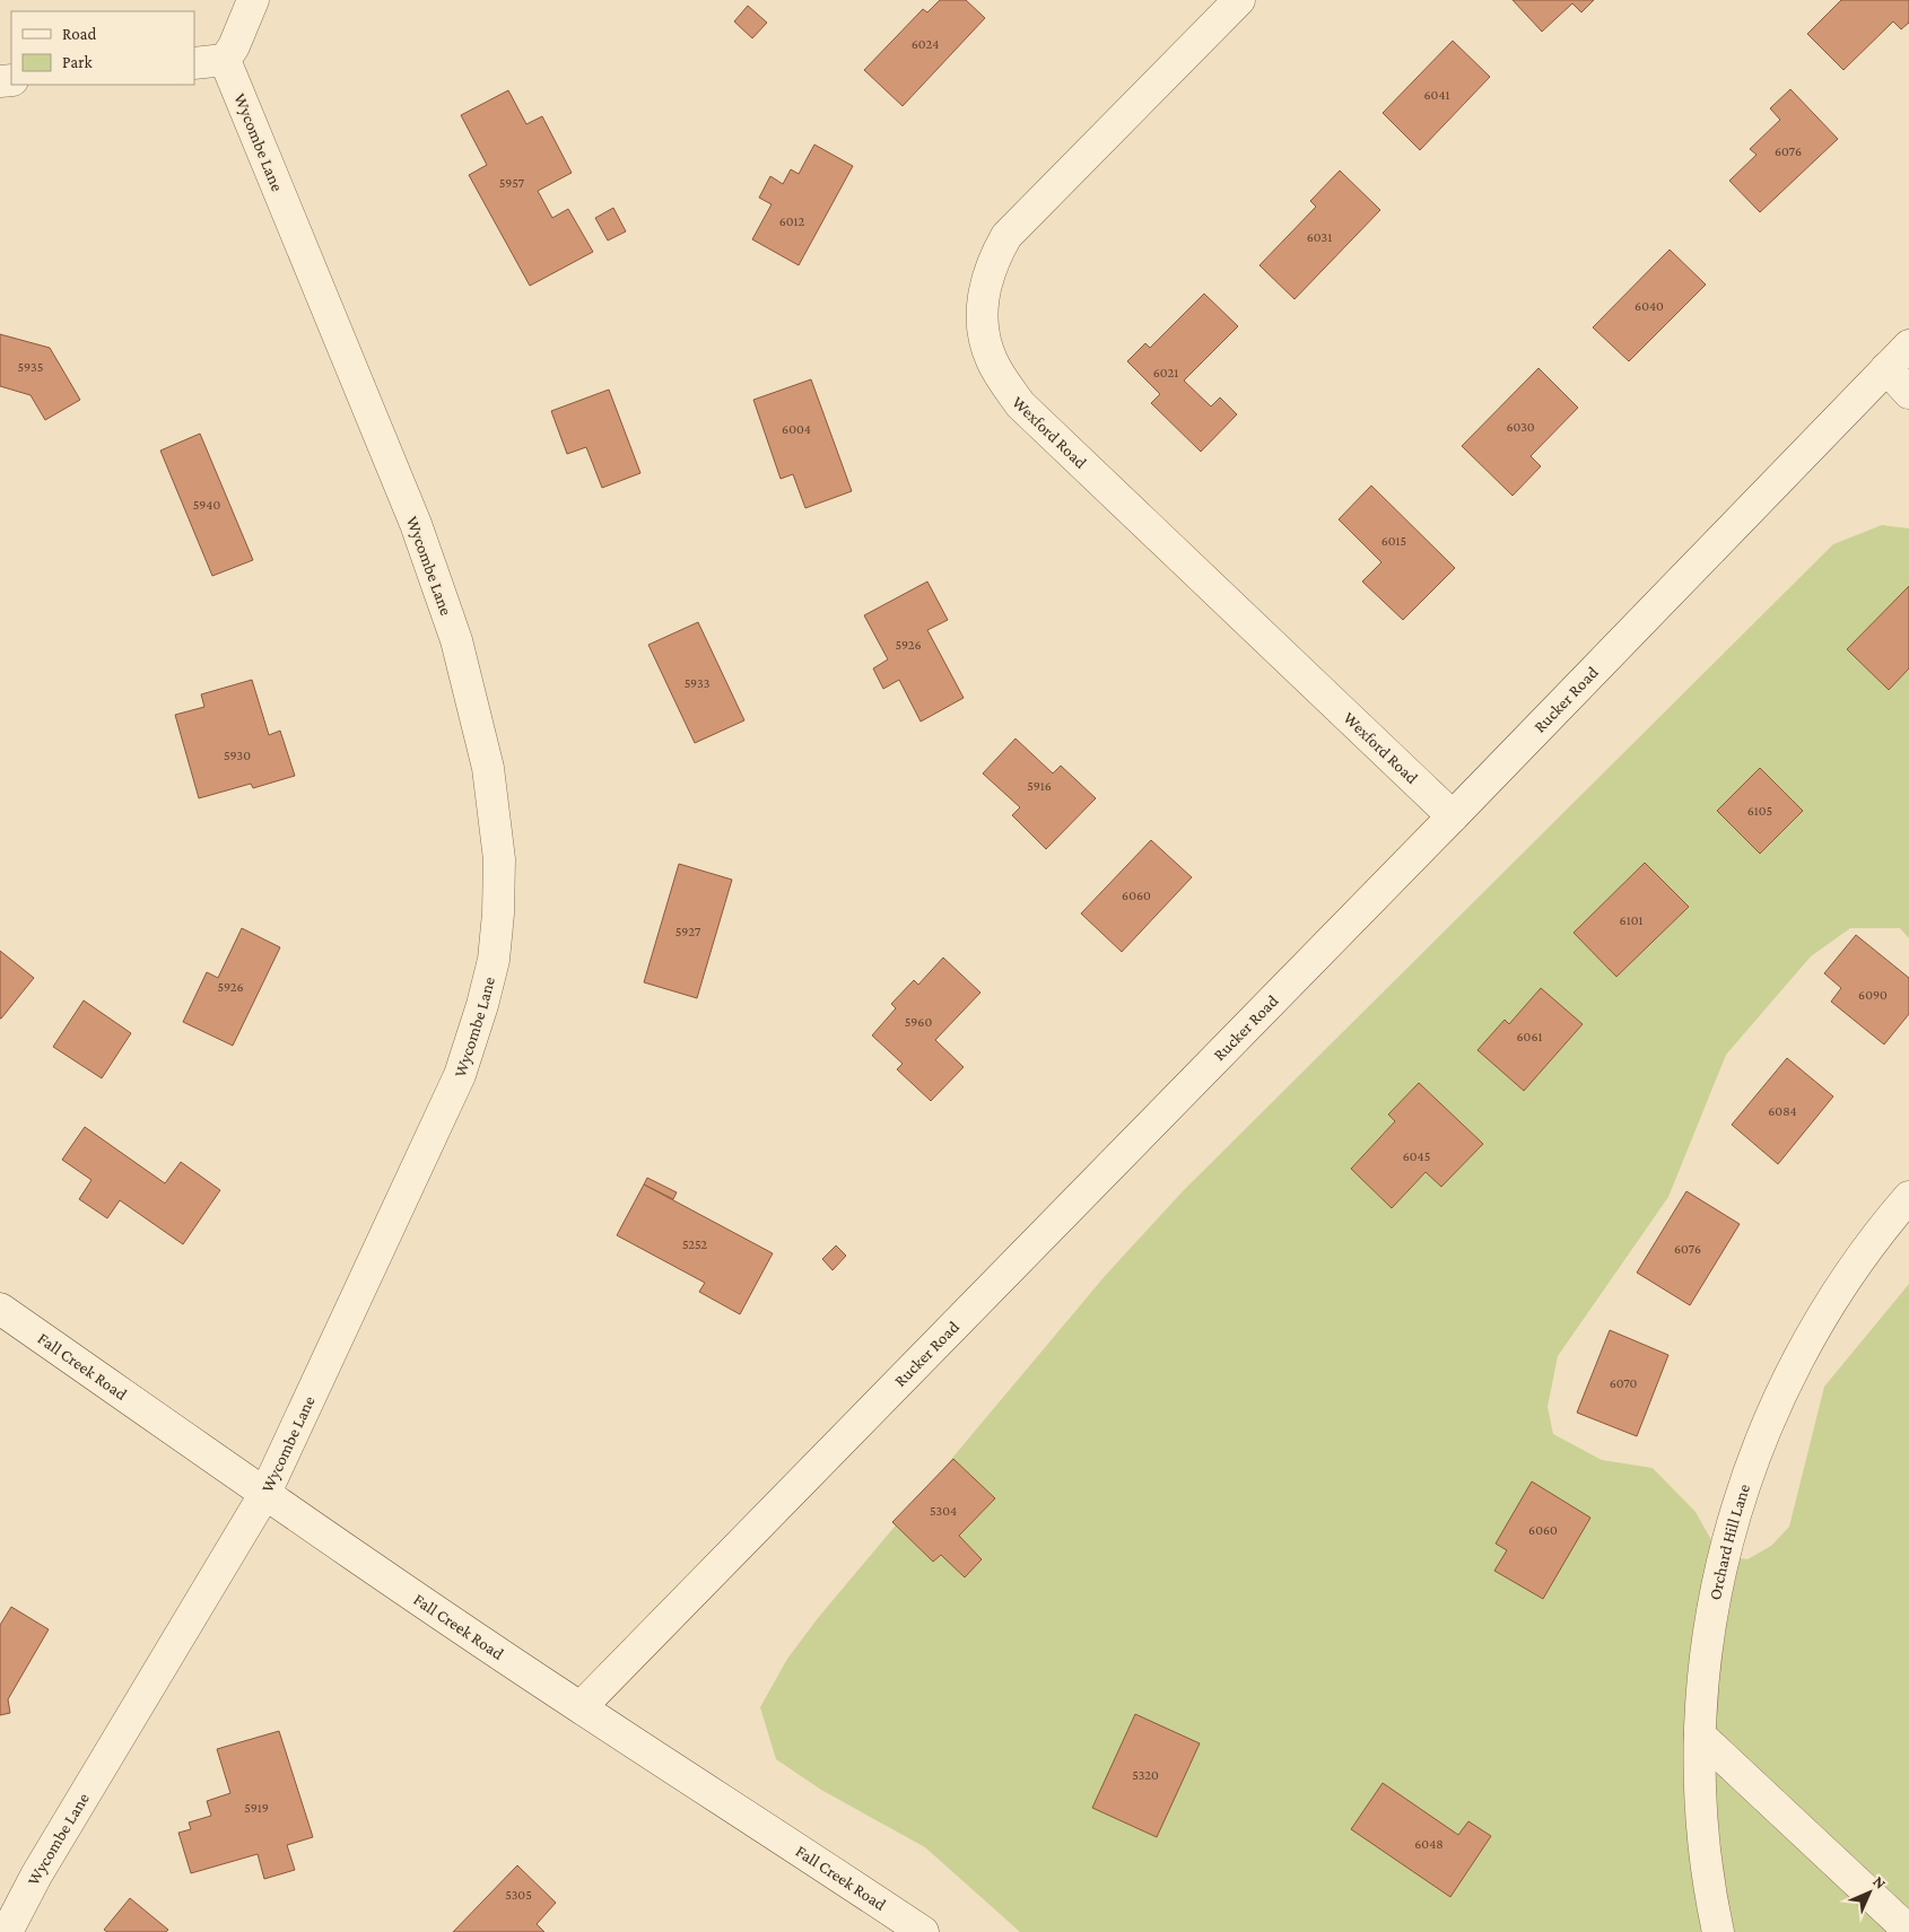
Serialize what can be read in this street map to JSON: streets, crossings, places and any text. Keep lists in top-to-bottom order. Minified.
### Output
{"streets":{"street":["Wycombe Lane","Wexford Road","Rucker Road","Fall Creek Road","Orchard Hill Lane"]},"crossings":[["Wycombe Lane","Fall Creek Road"],["Wexford Road","Rucker Road"],["Rucker Road","Fall Creek Road"]],"house_numbers":["6024","6041","6076","5957","6012","6031","6040","5935","6021","6030","6004","5940","6015","5926","5933","5930","5916","6105","6060","6101","5927","5926","6090","5960","6061","6084","6045","5252","6076","6070","5304","6060","5320","5919","6048","5305"],"legend":["Road","Park"],"north":"top right"}
